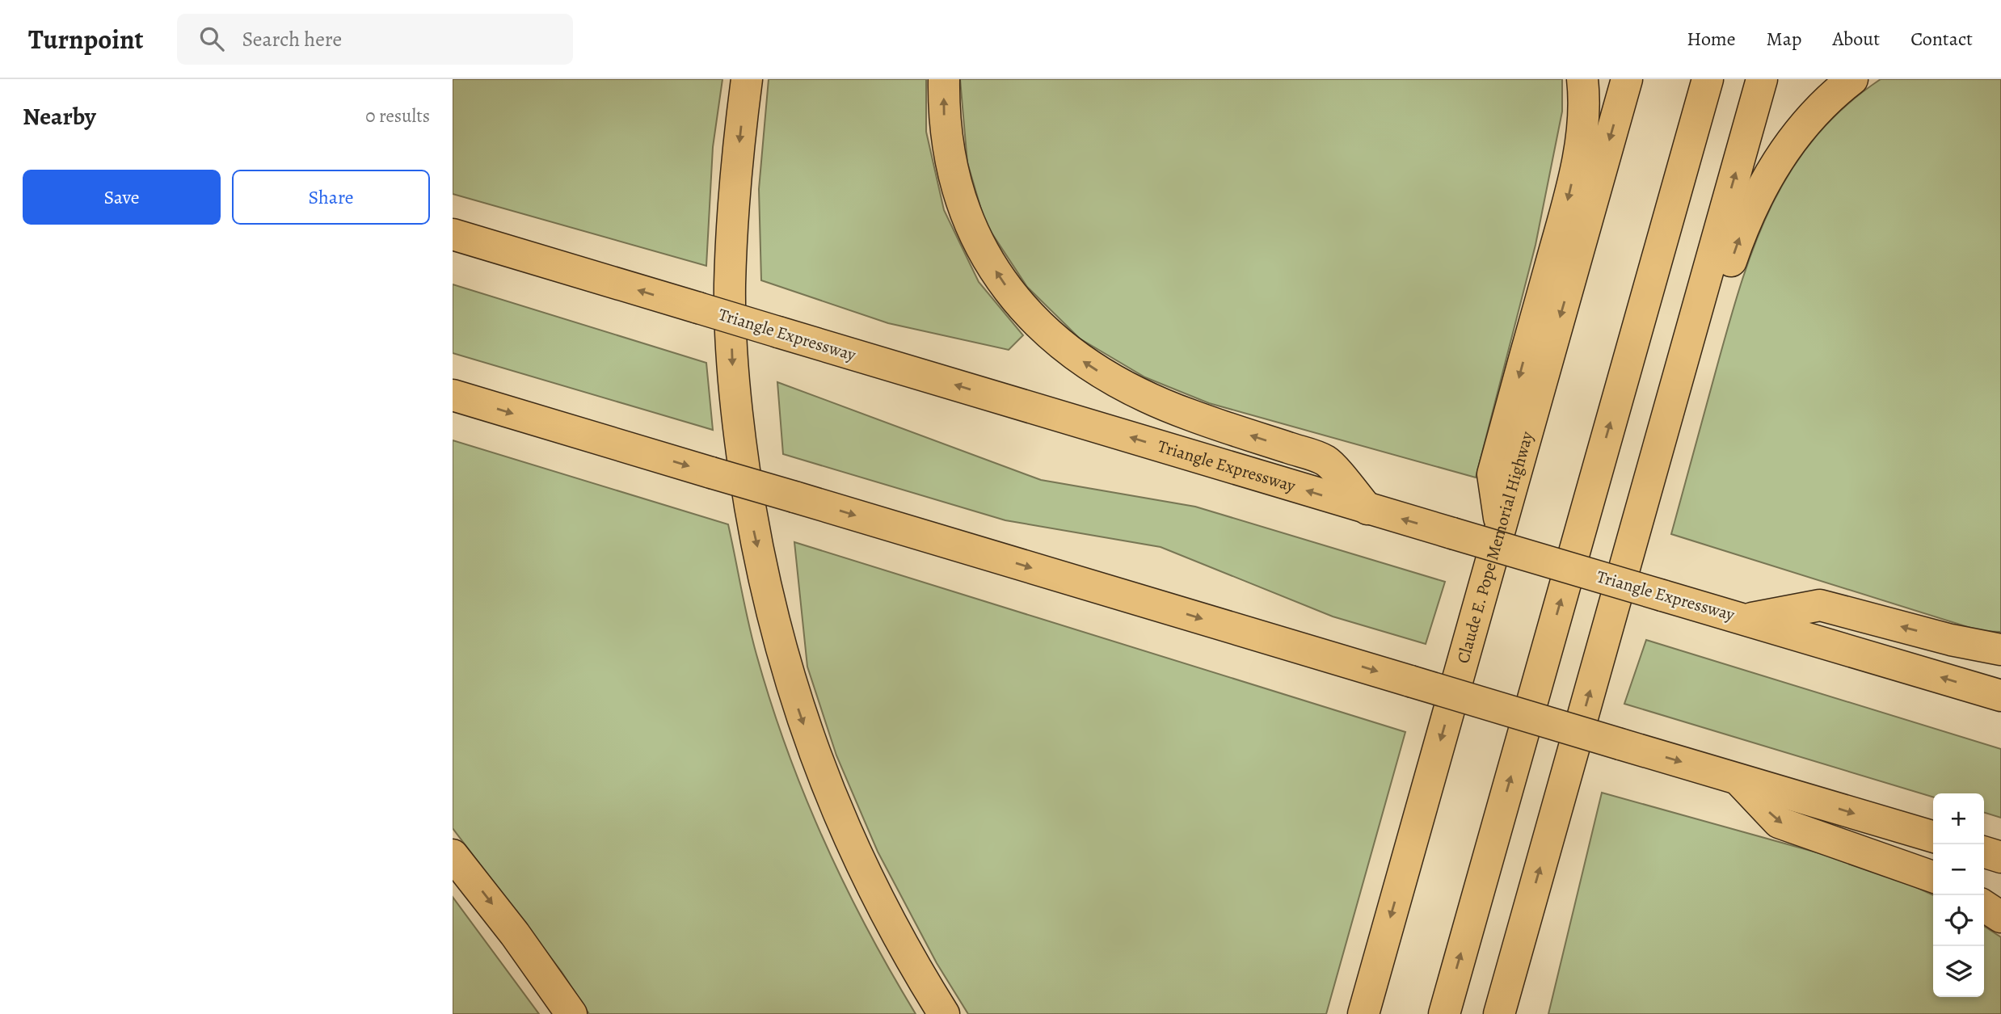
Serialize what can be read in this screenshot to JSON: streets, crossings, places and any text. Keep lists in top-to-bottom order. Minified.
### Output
{"streets":{"highway":["Triangle Expressway","Claude E. Pope Memorial Highway"]},"page":{"header":"Turnpoint","search":"Search here","nav":["Home","Map","About","Contact"],"heading":["Nearby","0 results"],"buttons":["Save","Share"],"map_buttons":["+","−"]}}
